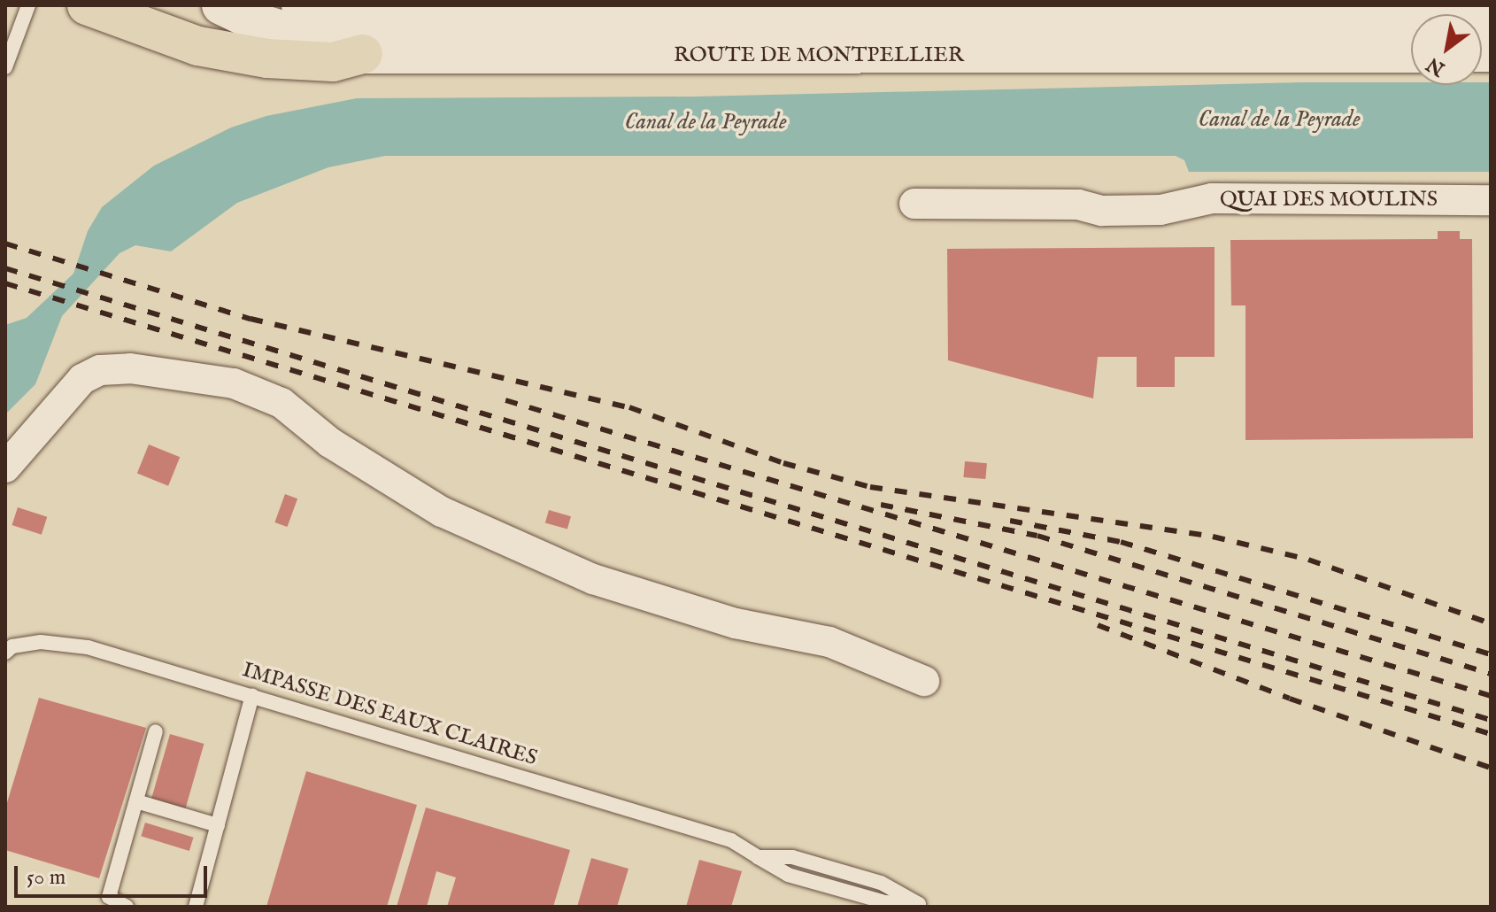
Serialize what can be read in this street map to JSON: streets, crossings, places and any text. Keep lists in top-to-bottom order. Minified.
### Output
{"streets":{"main road":["ROUTE DE MONTPELLIER"],"street":["QUAI DES MOULINS"],"lane":["IMPASSE DES EAUX CLAIRES"]},"water":["Canal de la Peyrade"],"scale_bar":"50 m","north":"bottom left"}
